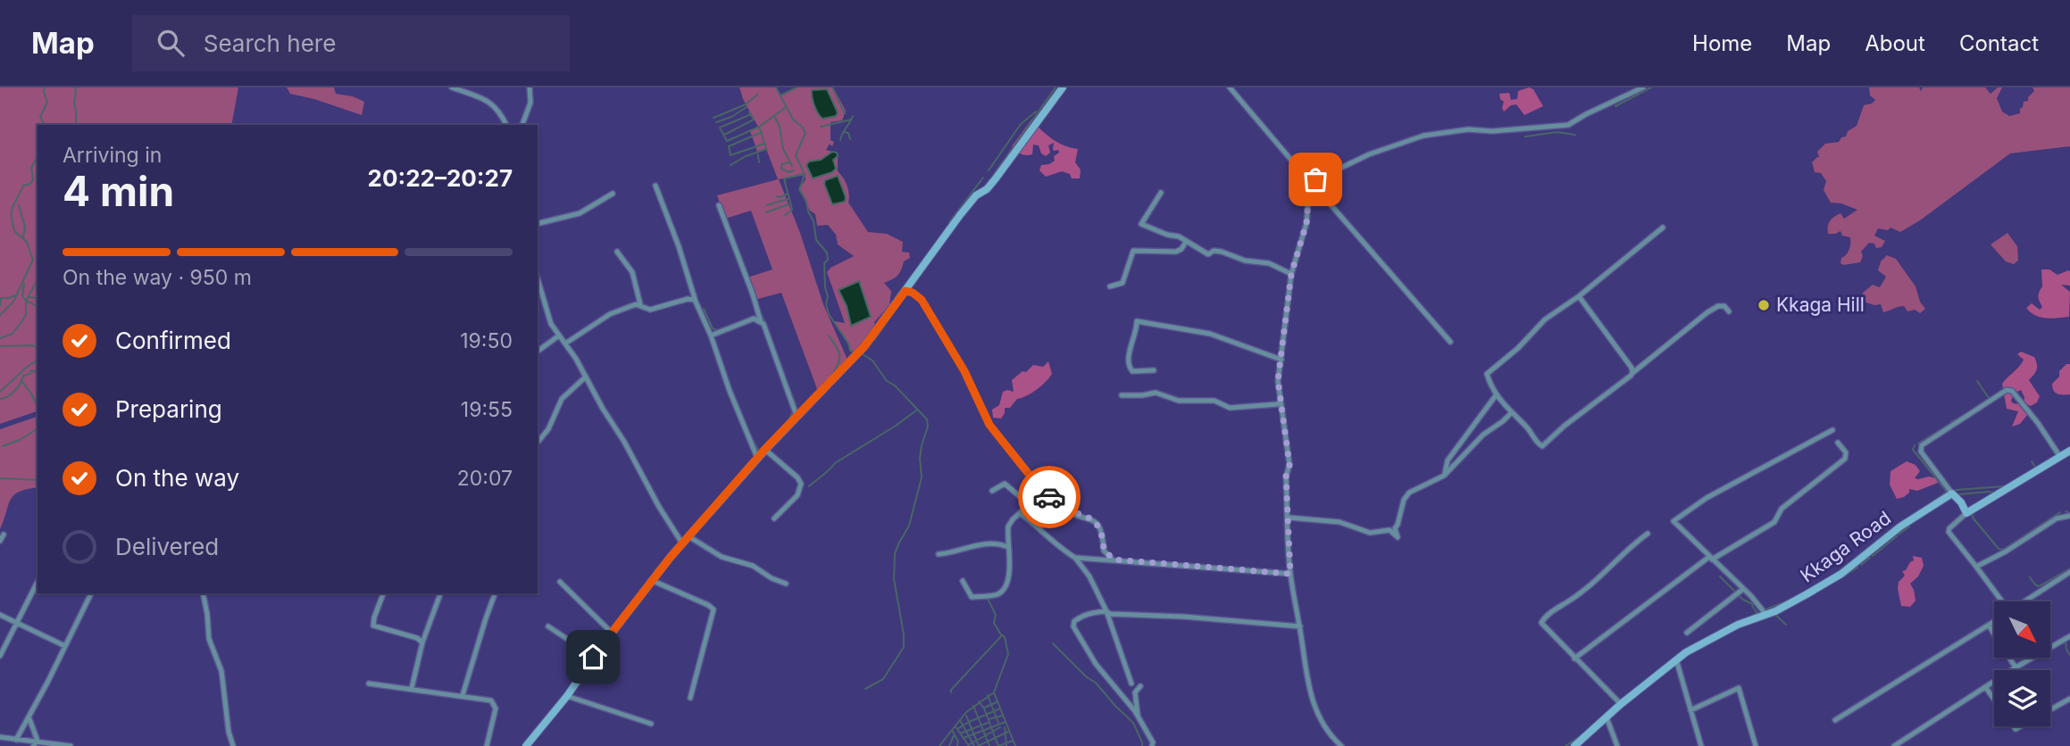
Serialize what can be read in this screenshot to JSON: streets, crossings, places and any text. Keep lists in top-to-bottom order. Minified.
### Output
{"streets":{"street":["Kkaga Road"]},"places":["Kkaga Hill"],"north":"bottom right","page":{"header":"Map","search":"Search here","nav":["Home","Map","About","Contact"],"heading":["4 min","Arriving in","20:22–20:27"],"bar":"On the way · 950 m","list":[["Confirmed","19:50"],["Preparing","19:55"],["On the way","20:07"],"Delivered"]}}
